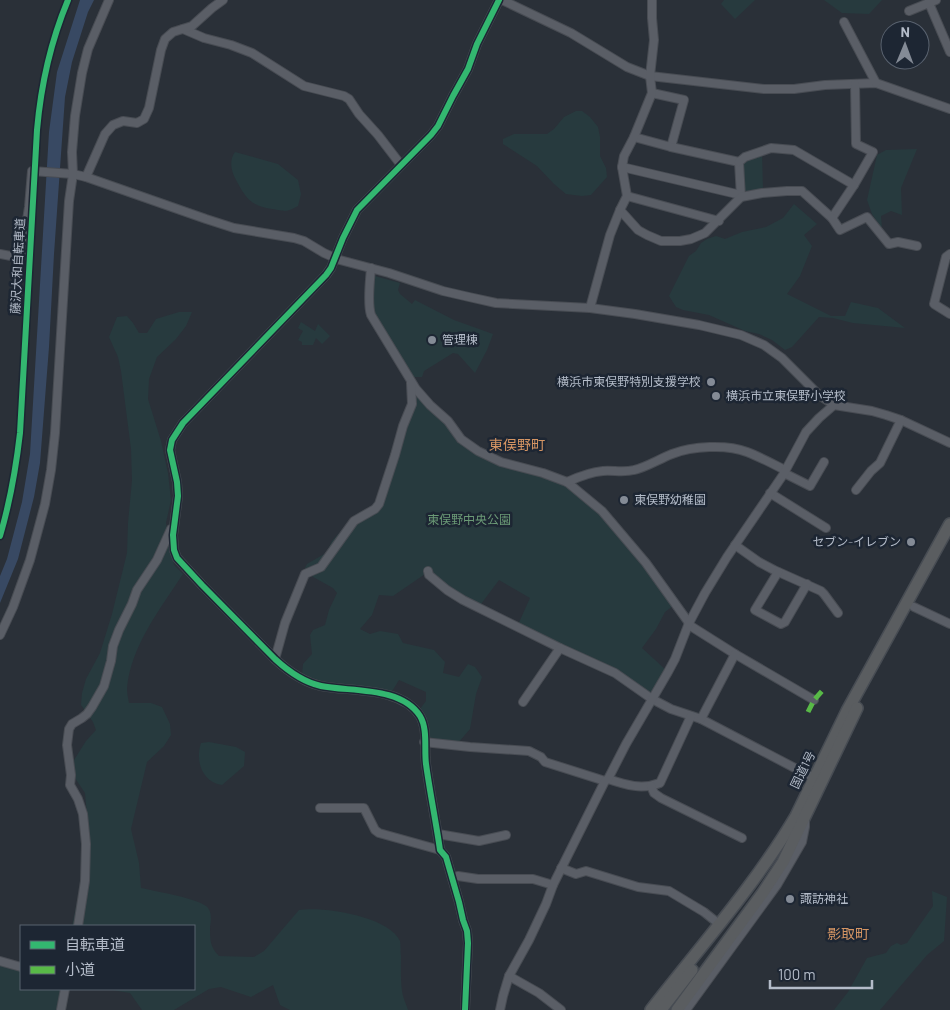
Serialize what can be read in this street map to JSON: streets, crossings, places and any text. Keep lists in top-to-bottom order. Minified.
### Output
{"streets":{"highway":["国道1号"],"cycle path":["藤沢大和自転車道"]},"districts":["東俣野町","影取町"],"parks":["東俣野中央公園"],"places":["管理棟","横浜市東俣野特別支援学校","横浜市立東俣野小学校","東俣野幼稚園","セブン-イレブン","諏訪神社"],"legend":["自転車道","小道"],"scale_bar":"100 m","north":"top"}
